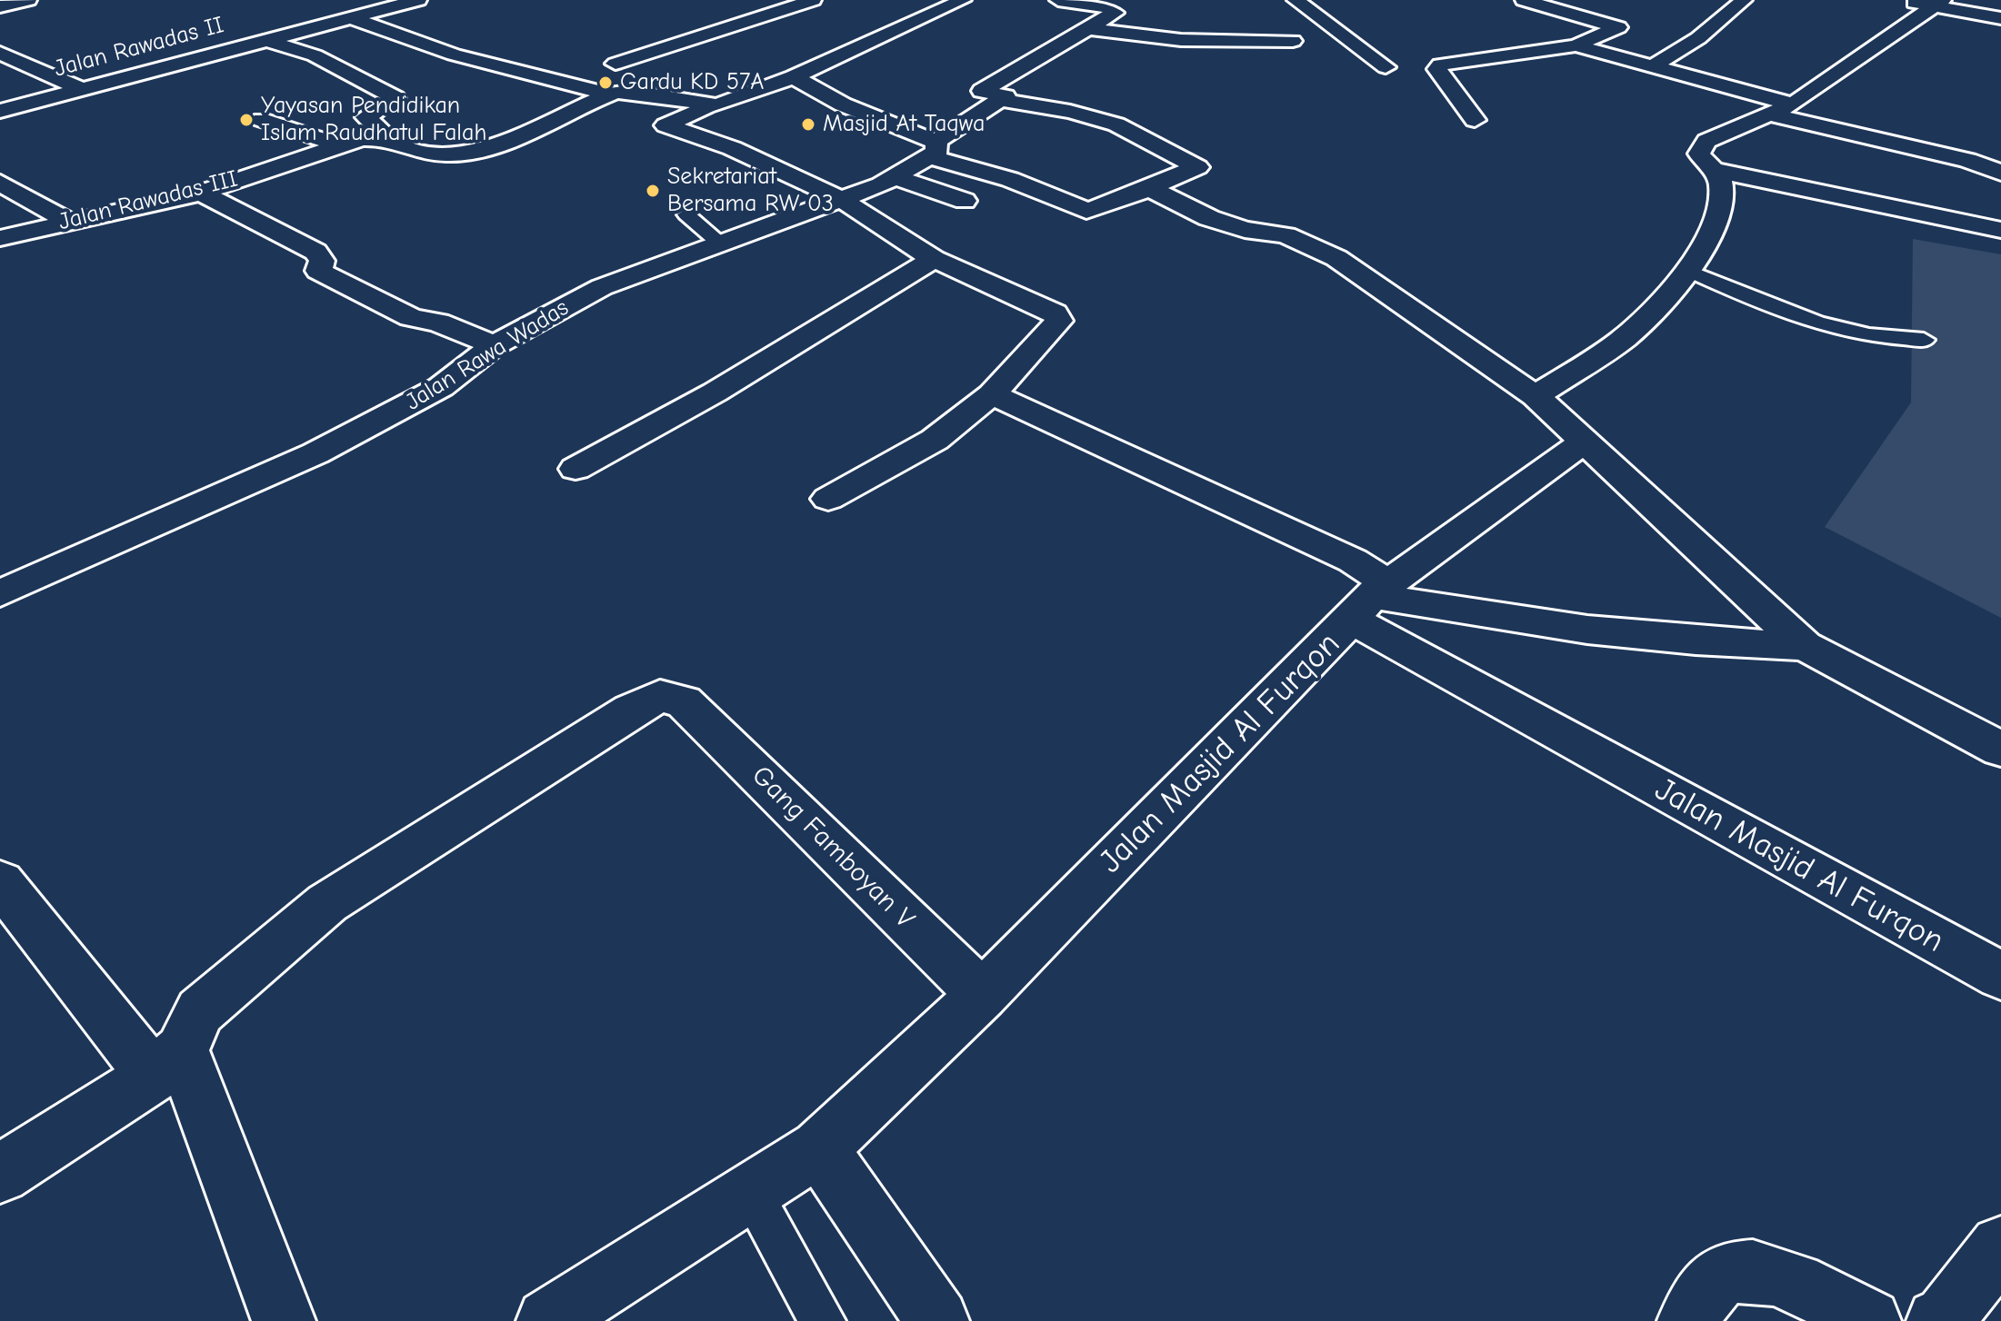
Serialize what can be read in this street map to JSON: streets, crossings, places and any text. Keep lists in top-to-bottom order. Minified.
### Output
{"streets":{"street":["Jalan Rawadas II","Jalan Rawadas III","Jalan Rawa Wadas","Jalan Masjid Al Furqon","Gang Famboyan V"]},"crossings":[["Jalan Masjid Al Furqon","Gang Famboyan V"]],"places":["Gardu KD 57A","Yayasan Pendidikan Islam Raudhatul Falah","Masjid At Taqwa","Sekretariat Bersama RW 03"]}
